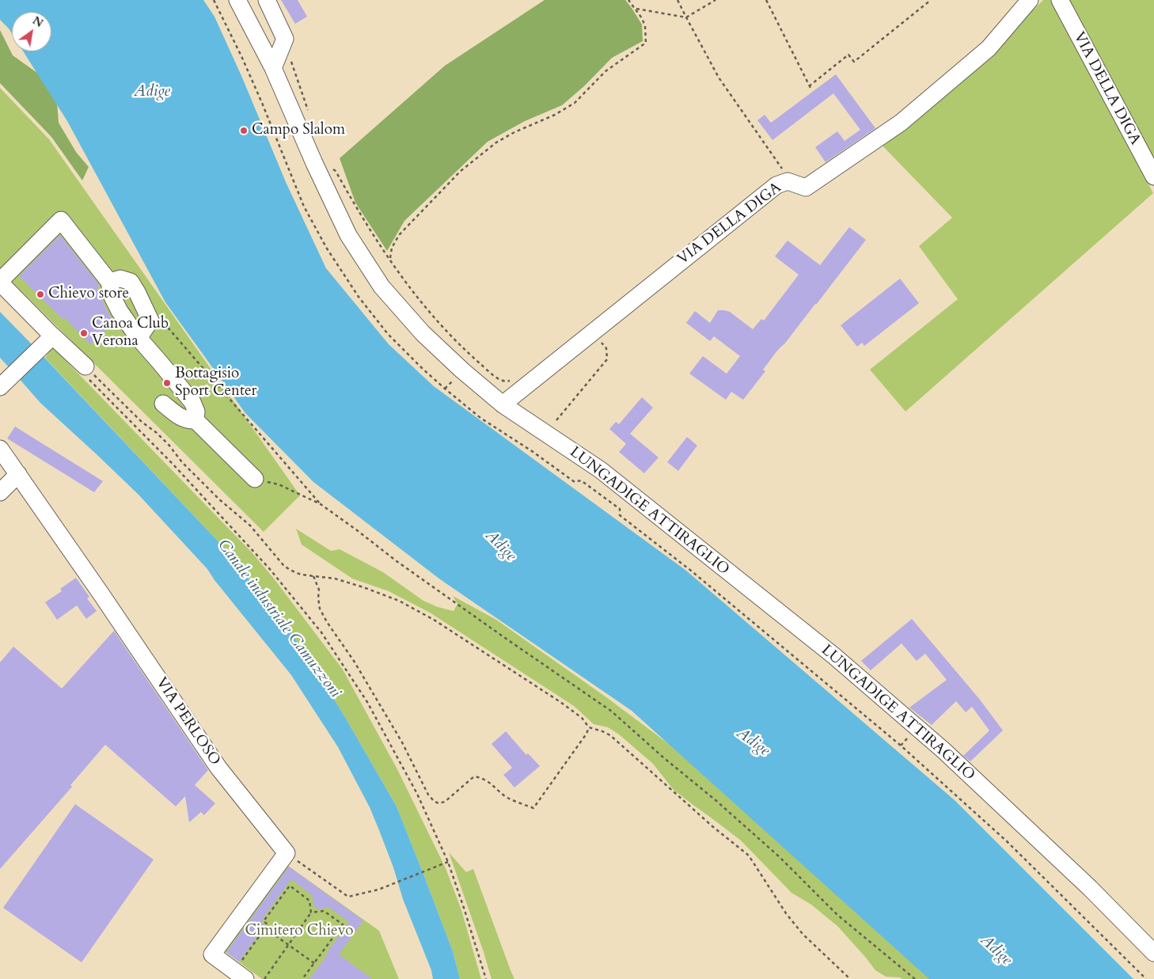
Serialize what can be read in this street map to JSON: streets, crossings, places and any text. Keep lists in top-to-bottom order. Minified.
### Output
{"streets":{"street":["VIA DELLA DIGA","LUNGADIGE ATTIRAGLIO","VIA PERLOSO"]},"crossings":[["VIA DELLA DIGA","LUNGADIGE ATTIRAGLIO"]],"water":["Adige","Canale industriale Camuzzoni"],"parks":["Cimitero Chievo"],"places":["Campo Slalom","Chievo store","Canoa Club Verona","Bottagisio Sport Center"],"north":"top right"}
